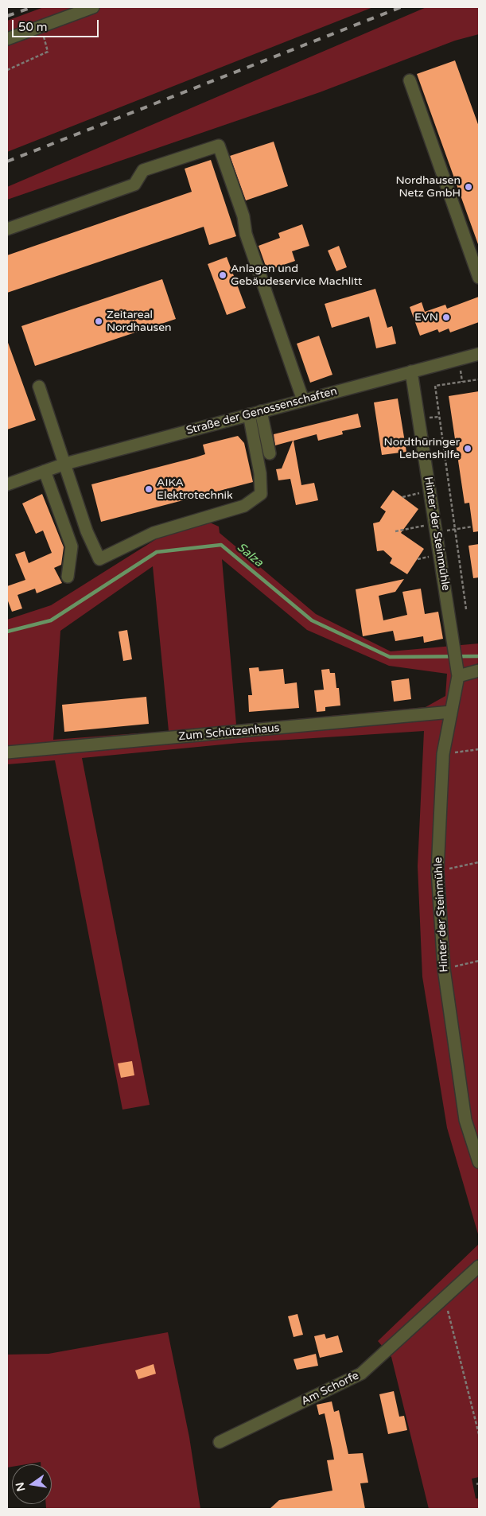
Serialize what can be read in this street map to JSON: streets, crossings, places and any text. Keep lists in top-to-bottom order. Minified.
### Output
{"streets":{"street":["Straße der Genossenschaften","Hinter der Steinmühle","Zum Schützenhaus","Am Schorfe"]},"crossings":[["Straße der Genossenschaften","Hinter der Steinmühle"],["Hinter der Steinmühle","Zum Schützenhaus"]],"water":["Salza"],"places":["Nordhausen Netz GmbH","Anlagen und Gebäudeservice Machlitt","EVN","Zeitareal Nordhausen","Nordthüringer Lebenshilfe","AIKA Elektrotechnik"],"scale_bar":"50 m","north":"left"}
